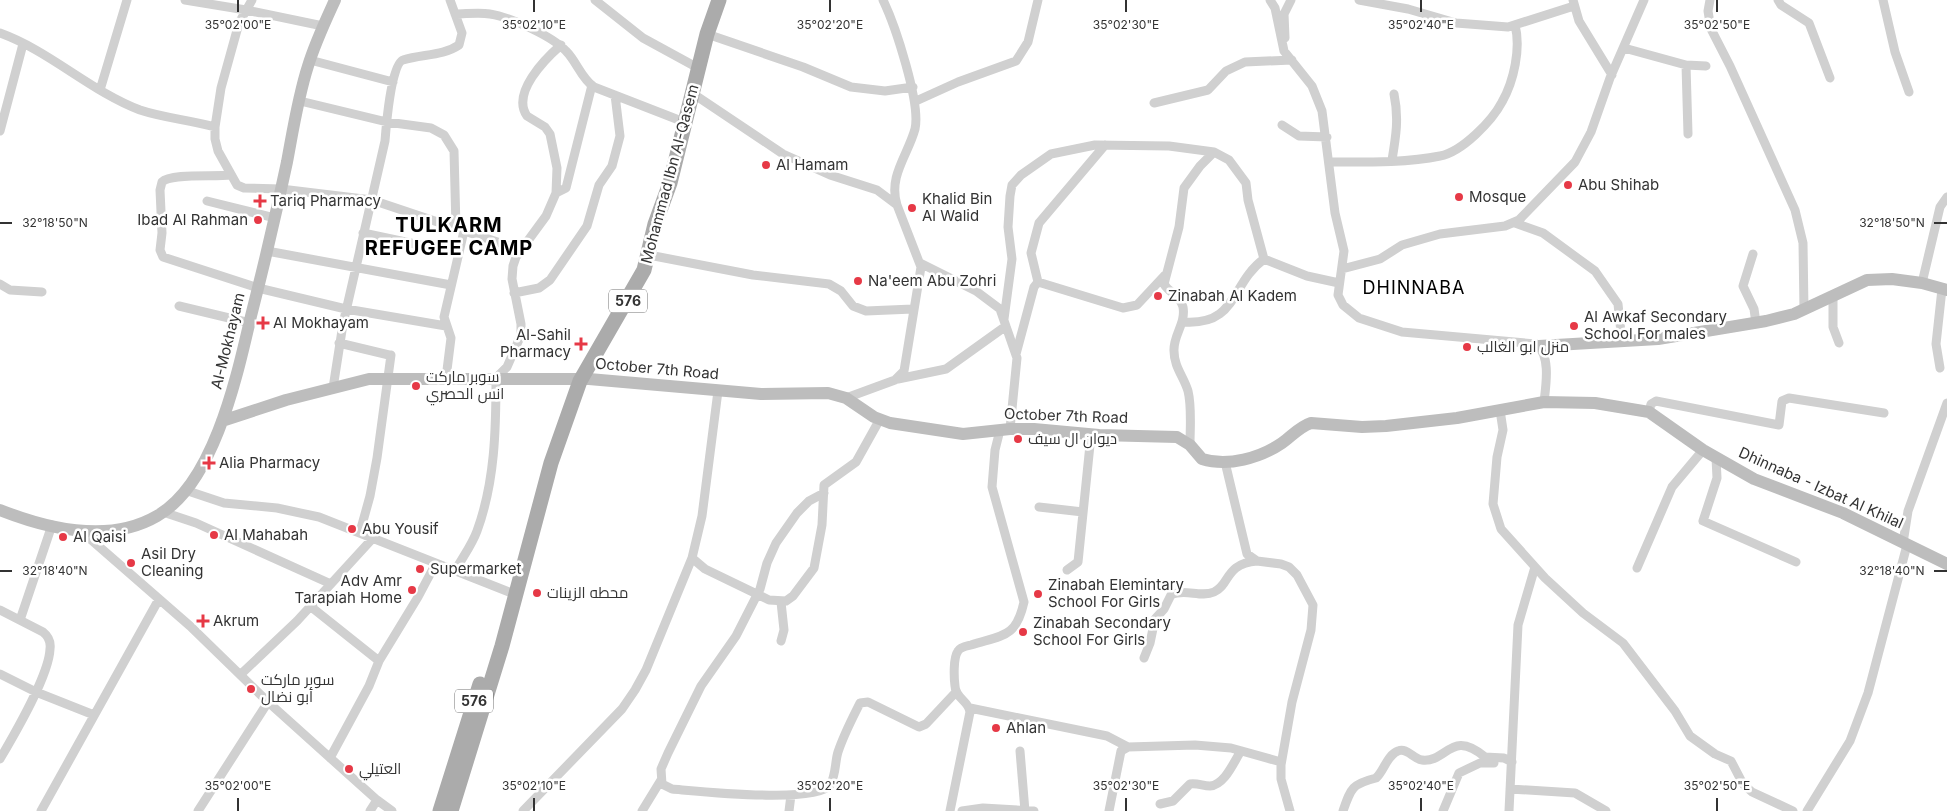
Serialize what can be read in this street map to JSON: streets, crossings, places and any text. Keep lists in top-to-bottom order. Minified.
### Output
{"streets":{"main road":["Mohammad Ibn Al-Qasem","576"],"street":["Al-Mokhayam","October 7th Road","Dhinnaba - Izbat Al Khilal"]},"crossings":[["Mohammad Ibn Al-Qasem","October 7th Road"],["Al-Mokhayam","October 7th Road"],["October 7th Road","Dhinnaba - Izbat Al Khilal"]],"districts":["TULKARM REFUGEE CAMP","DHINNABA"],"places":{"other":["Al Hamam","Abu Shihab","Mosque","Khalid Bin Al Walid","Ibad Al Rahman","Na'eem Abu Zohri","Zinabah Al Kadem","Al Awkaf Secondary School For males","منزل ابو الغالب","سوبر ماركت انس الحصري","ديوان ال سيف","Abu Yousif","Al Mahabah","Al Qaisi","Asil Dry Cleaning","Supermarket","Adv Amr Tarapiah Home","محطه الزينات","Zinabah Elemintary School For Girls","Zinabah Secondary School For Girls","سوبر ماركت أبو نضال","Ahlan","العتيلي"],"health":["Tariq Pharmacy","Al Mokhayam","Al-Sahil Pharmacy","Alia Pharmacy","Akrum"]},"coordinates":["35°02'00\"E","35°02'10\"E","35°02'20\"E","35°02'30\"E","35°02'40\"E","35°02'50\"E","32°18'50\"N","32°18'40\"N"]}
